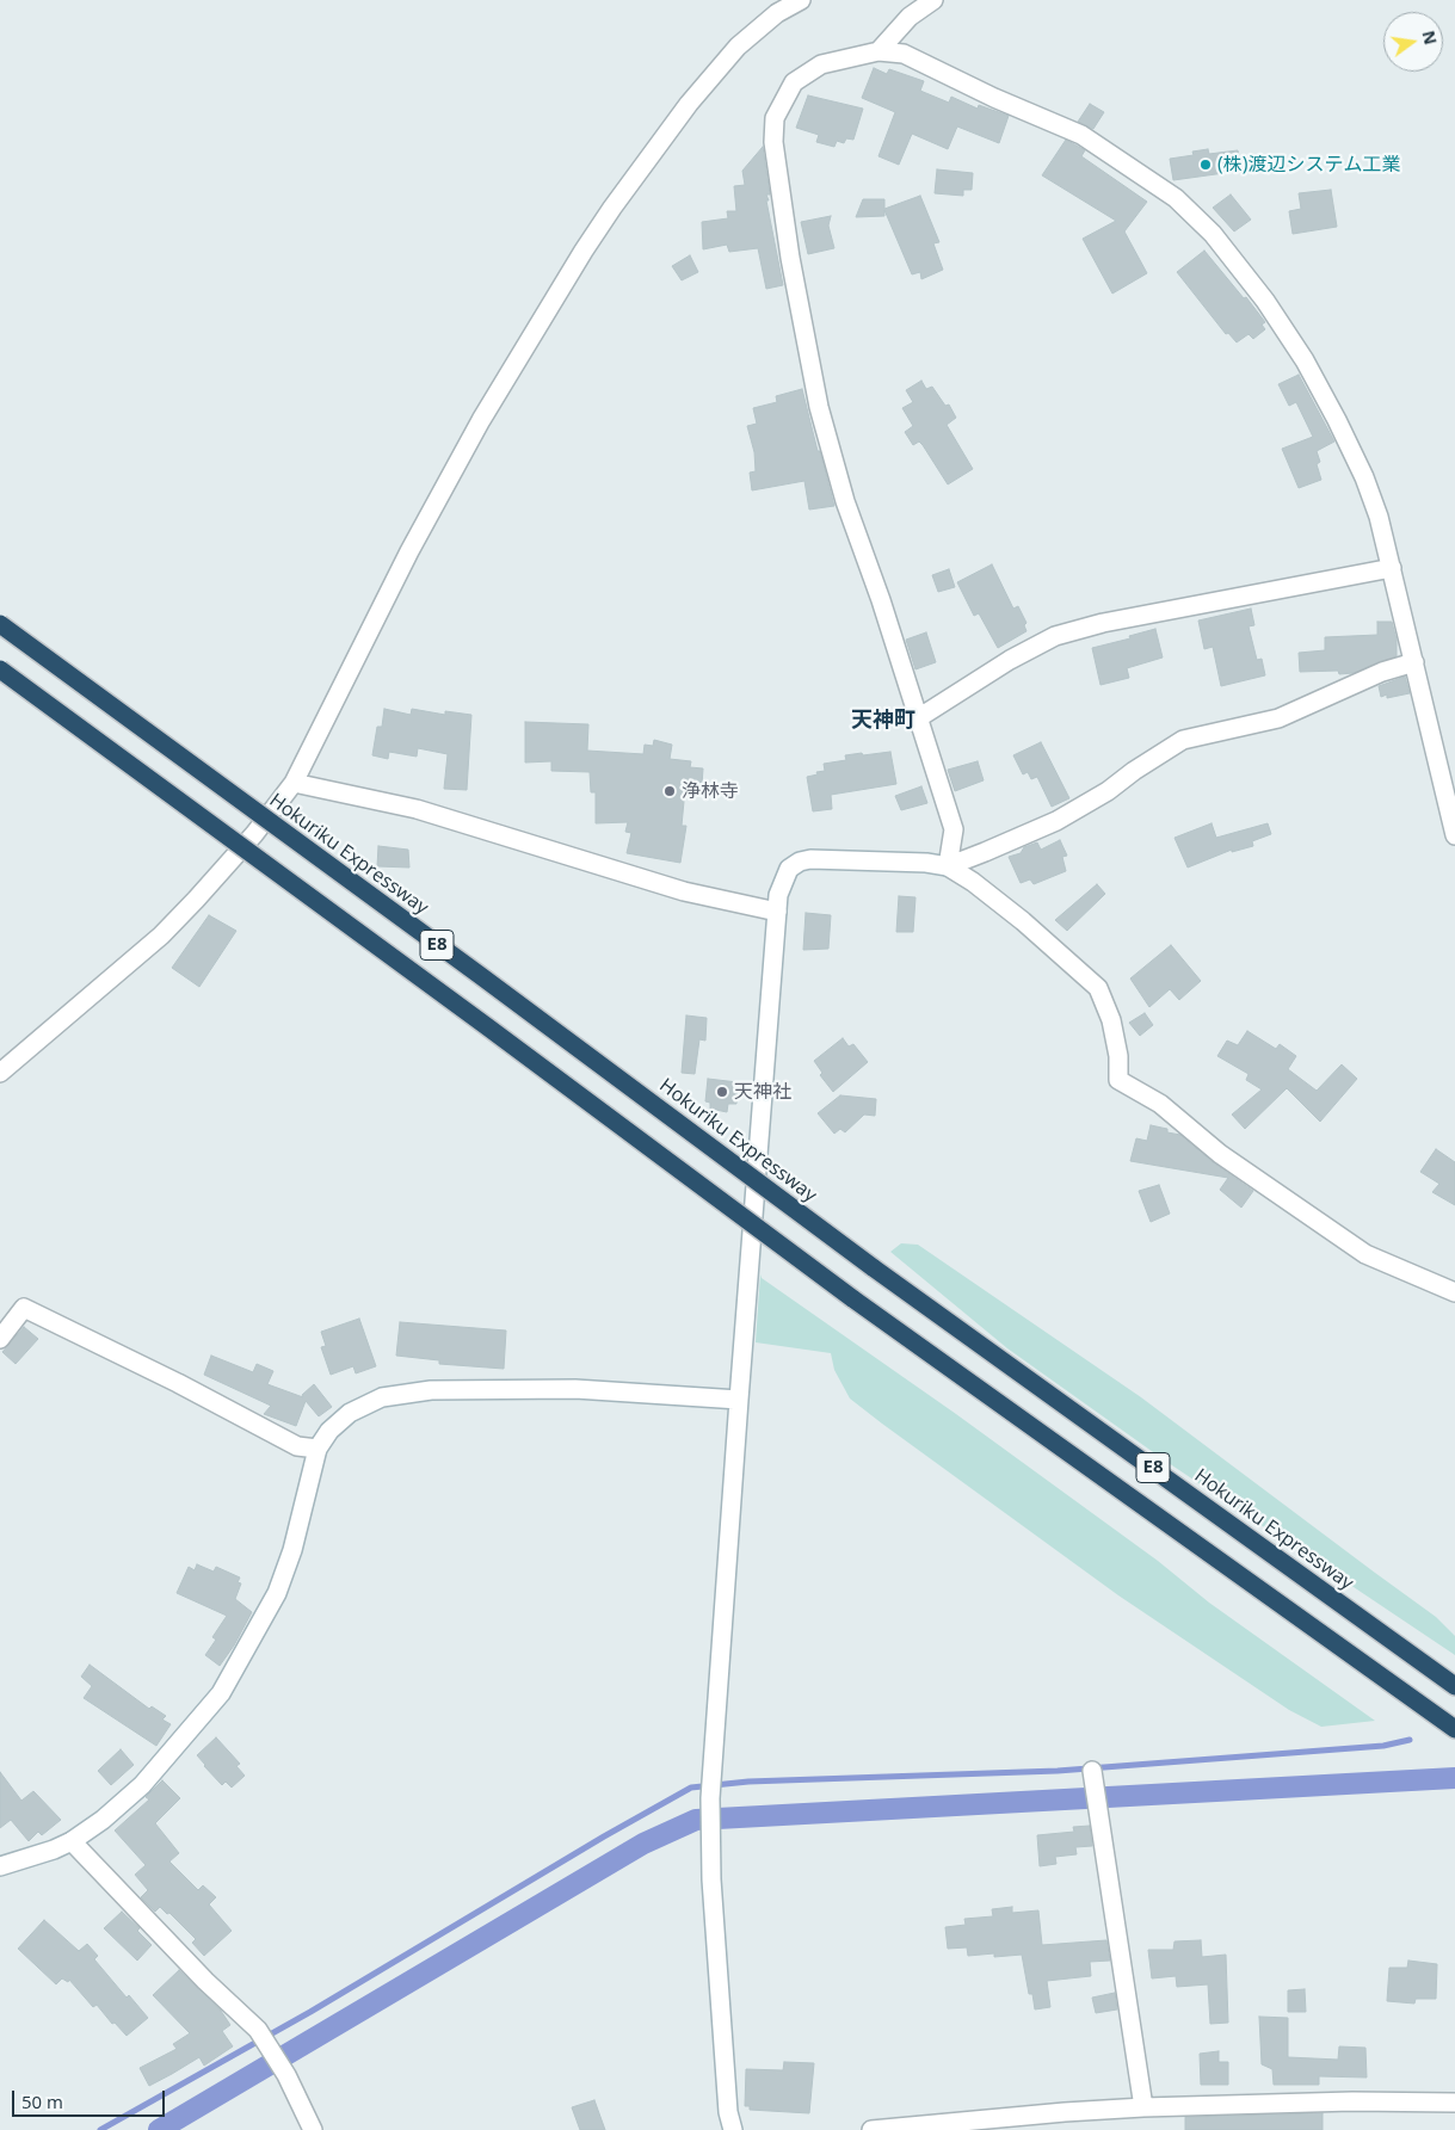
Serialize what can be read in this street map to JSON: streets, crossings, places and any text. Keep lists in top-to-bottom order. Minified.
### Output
{"streets":{"highway":["Hokuriku Expressway","E8"]},"districts":["天神町"],"places":["(株)渡辺システム工業","浄林寺","天神社"],"scale_bar":"50 m","north":"right"}
